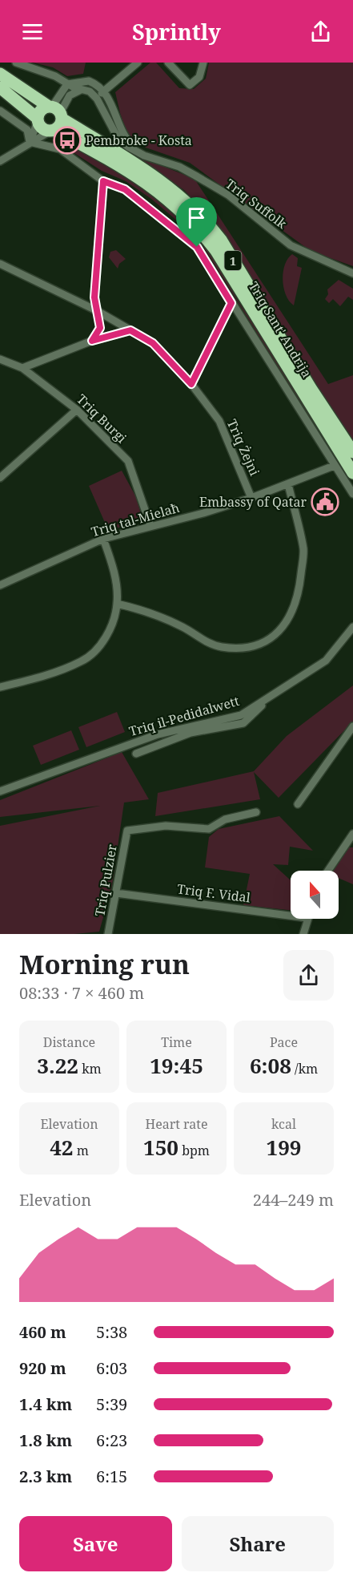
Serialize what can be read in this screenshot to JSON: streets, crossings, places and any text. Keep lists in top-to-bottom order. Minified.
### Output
{"streets":{"highway":["1","Triq Sant' Andrija"],"street":["Triq Suffolk","Triq Burgi","Triq Żejni","Triq tal-Mielaħ","Triq il-Pedidalwett","Triq Pulzier","Triq F. Vidal"]},"crossings":[["Triq Burgi","Triq tal-Mielaħ"],["Triq Żejni","Triq tal-Mielaħ"],["Triq Pulzier","Triq F. Vidal"]],"places":{"bus stop":["Pembroke - Kosta"],"public building":["Embassy of Qatar"]},"north":"top","page":{"header":"Sprintly","heading":["Morning run","08:33 · 7 × 460 m"],"stats":[["Distance","3.22 km"],["Time","19:45"],["Pace","6:08 /km"],["Elevation","42 m"],["Heart rate","150 bpm"],["kcal","199"]],"chart":["Elevation","244–249 m"],"list":[{"name":"460 m","note":"5:38"},{"name":"920 m","note":"6:03"},{"name":"1.4 km","note":"5:39"},{"name":"1.8 km","note":"6:23"},{"name":"2.3 km","note":"6:15"}],"buttons":["Save","Share"]}}
